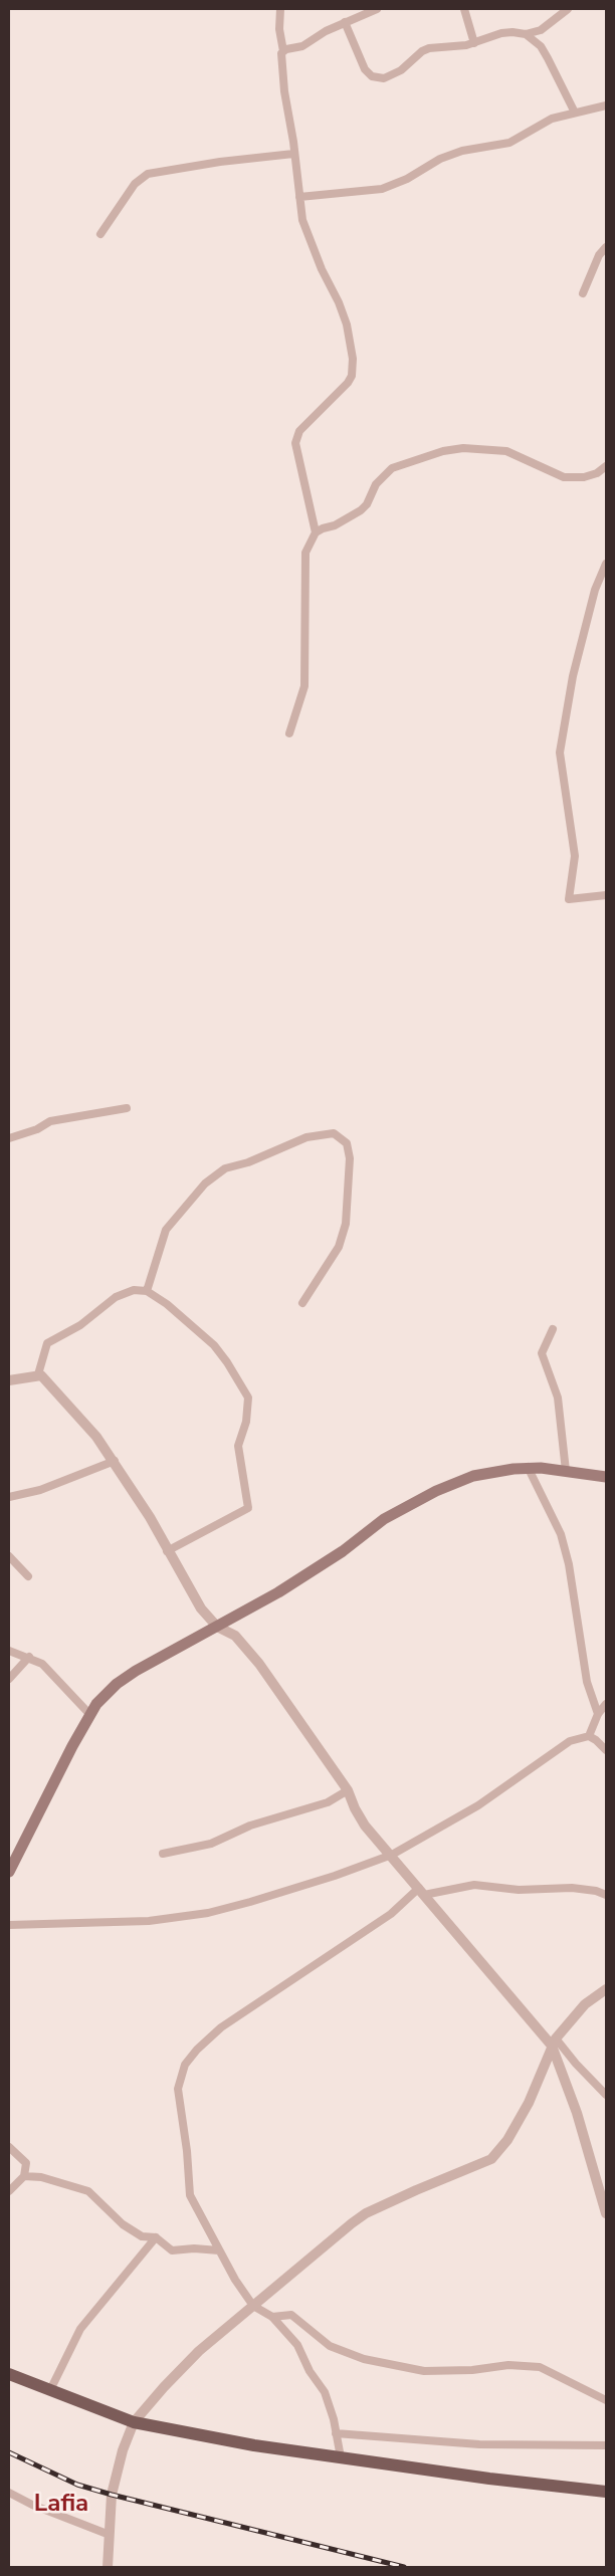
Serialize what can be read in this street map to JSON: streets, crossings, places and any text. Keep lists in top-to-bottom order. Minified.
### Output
{"districts":["Lafia"]}
